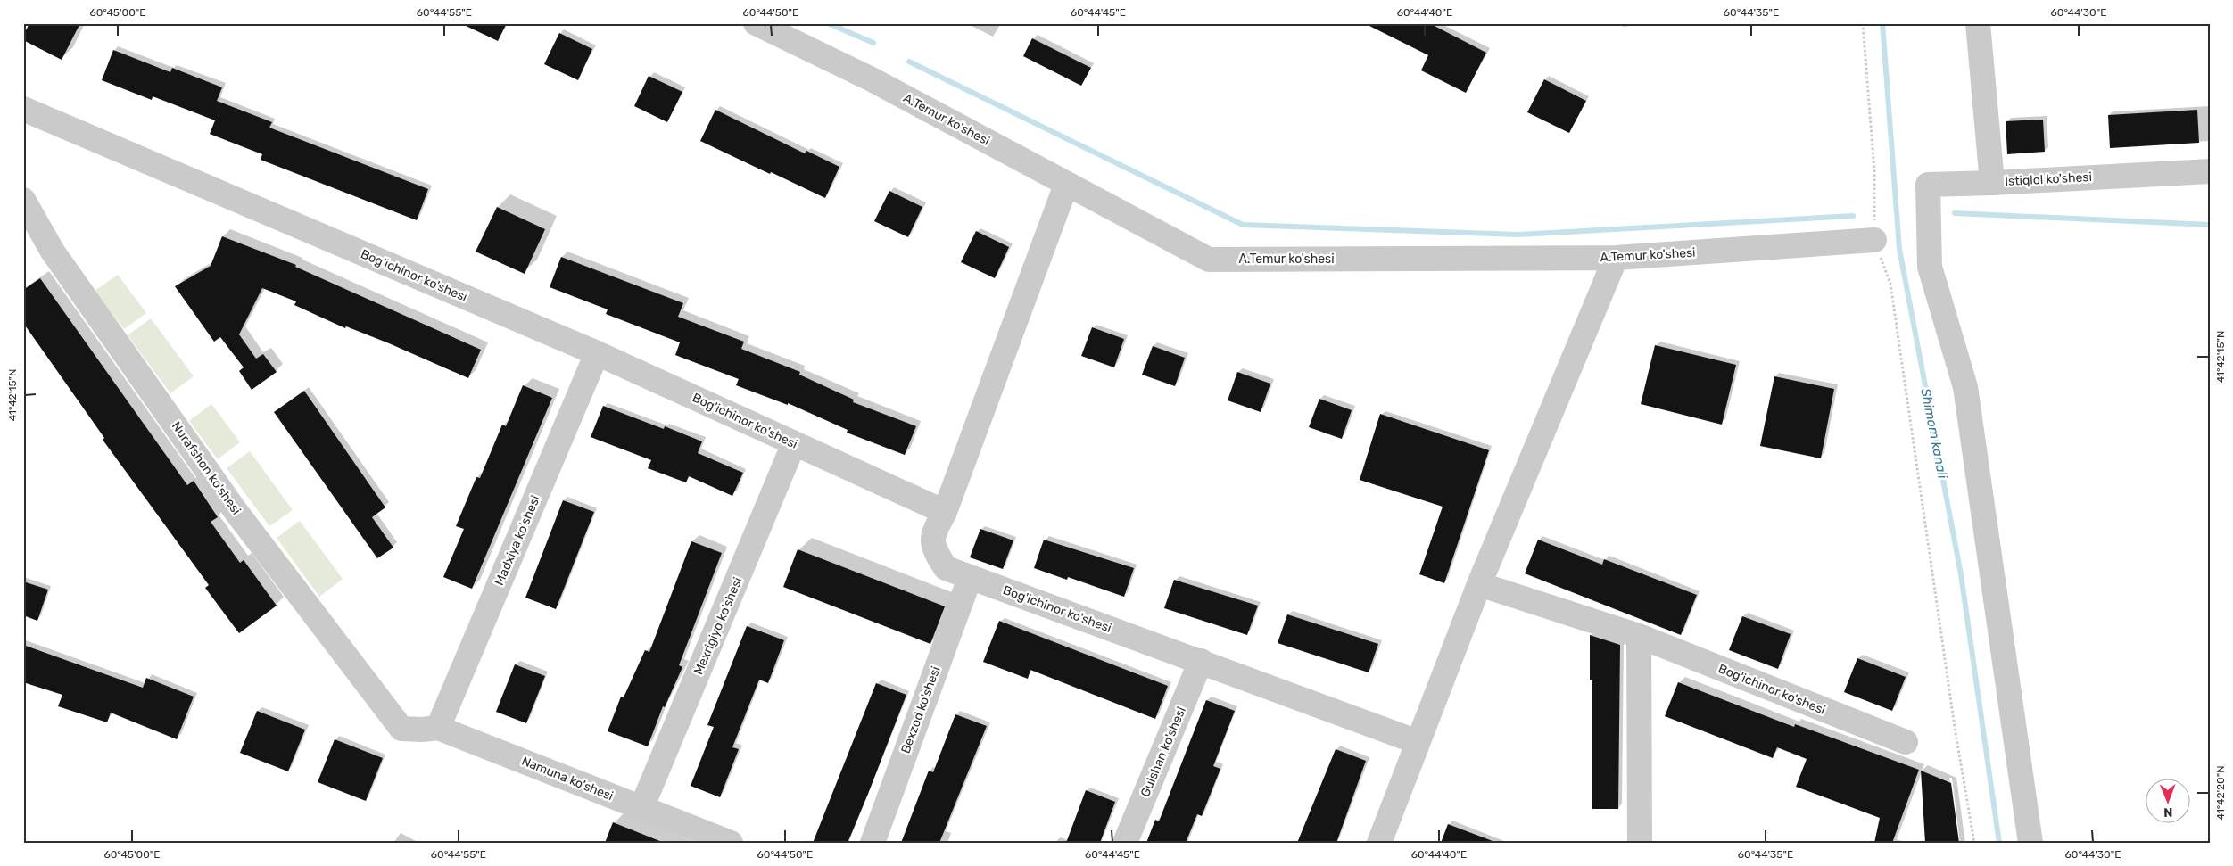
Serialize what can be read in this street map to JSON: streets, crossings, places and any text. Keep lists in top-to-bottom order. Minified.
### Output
{"streets":{"street":["A.Temur ko'shesi","Istiqlol ko'shesi","Bog'ichinor ko'shesi","Nurafshon ko'shesi","Madxiya ko'shesi","Mexrigiyo ko'shesi","Bexzod ko'shesi","Gulshan ko'shesi","Namuna ko'shesi"]},"crossings":[["Bog'ichinor ko'shesi","Madxiya ko'shesi"],["Bog'ichinor ko'shesi","Mexrigiyo ko'shesi"],["Bog'ichinor ko'shesi","Bexzod ko'shesi"],["Bog'ichinor ko'shesi","Gulshan ko'shesi"],["Nurafshon ko'shesi","Namuna ko'shesi"],["Madxiya ko'shesi","Namuna ko'shesi"],["Mexrigiyo ko'shesi","Namuna ko'shesi"]],"water":["Shimom kanali"],"north":"bottom","coordinates":["60°45'00\"E","60°44'55\"E","60°44'50\"E","60°44'45\"E","60°44'40\"E","60°44'35\"E","60°44'30\"E","41°42'15\"N","41°42'20\"N"]}
